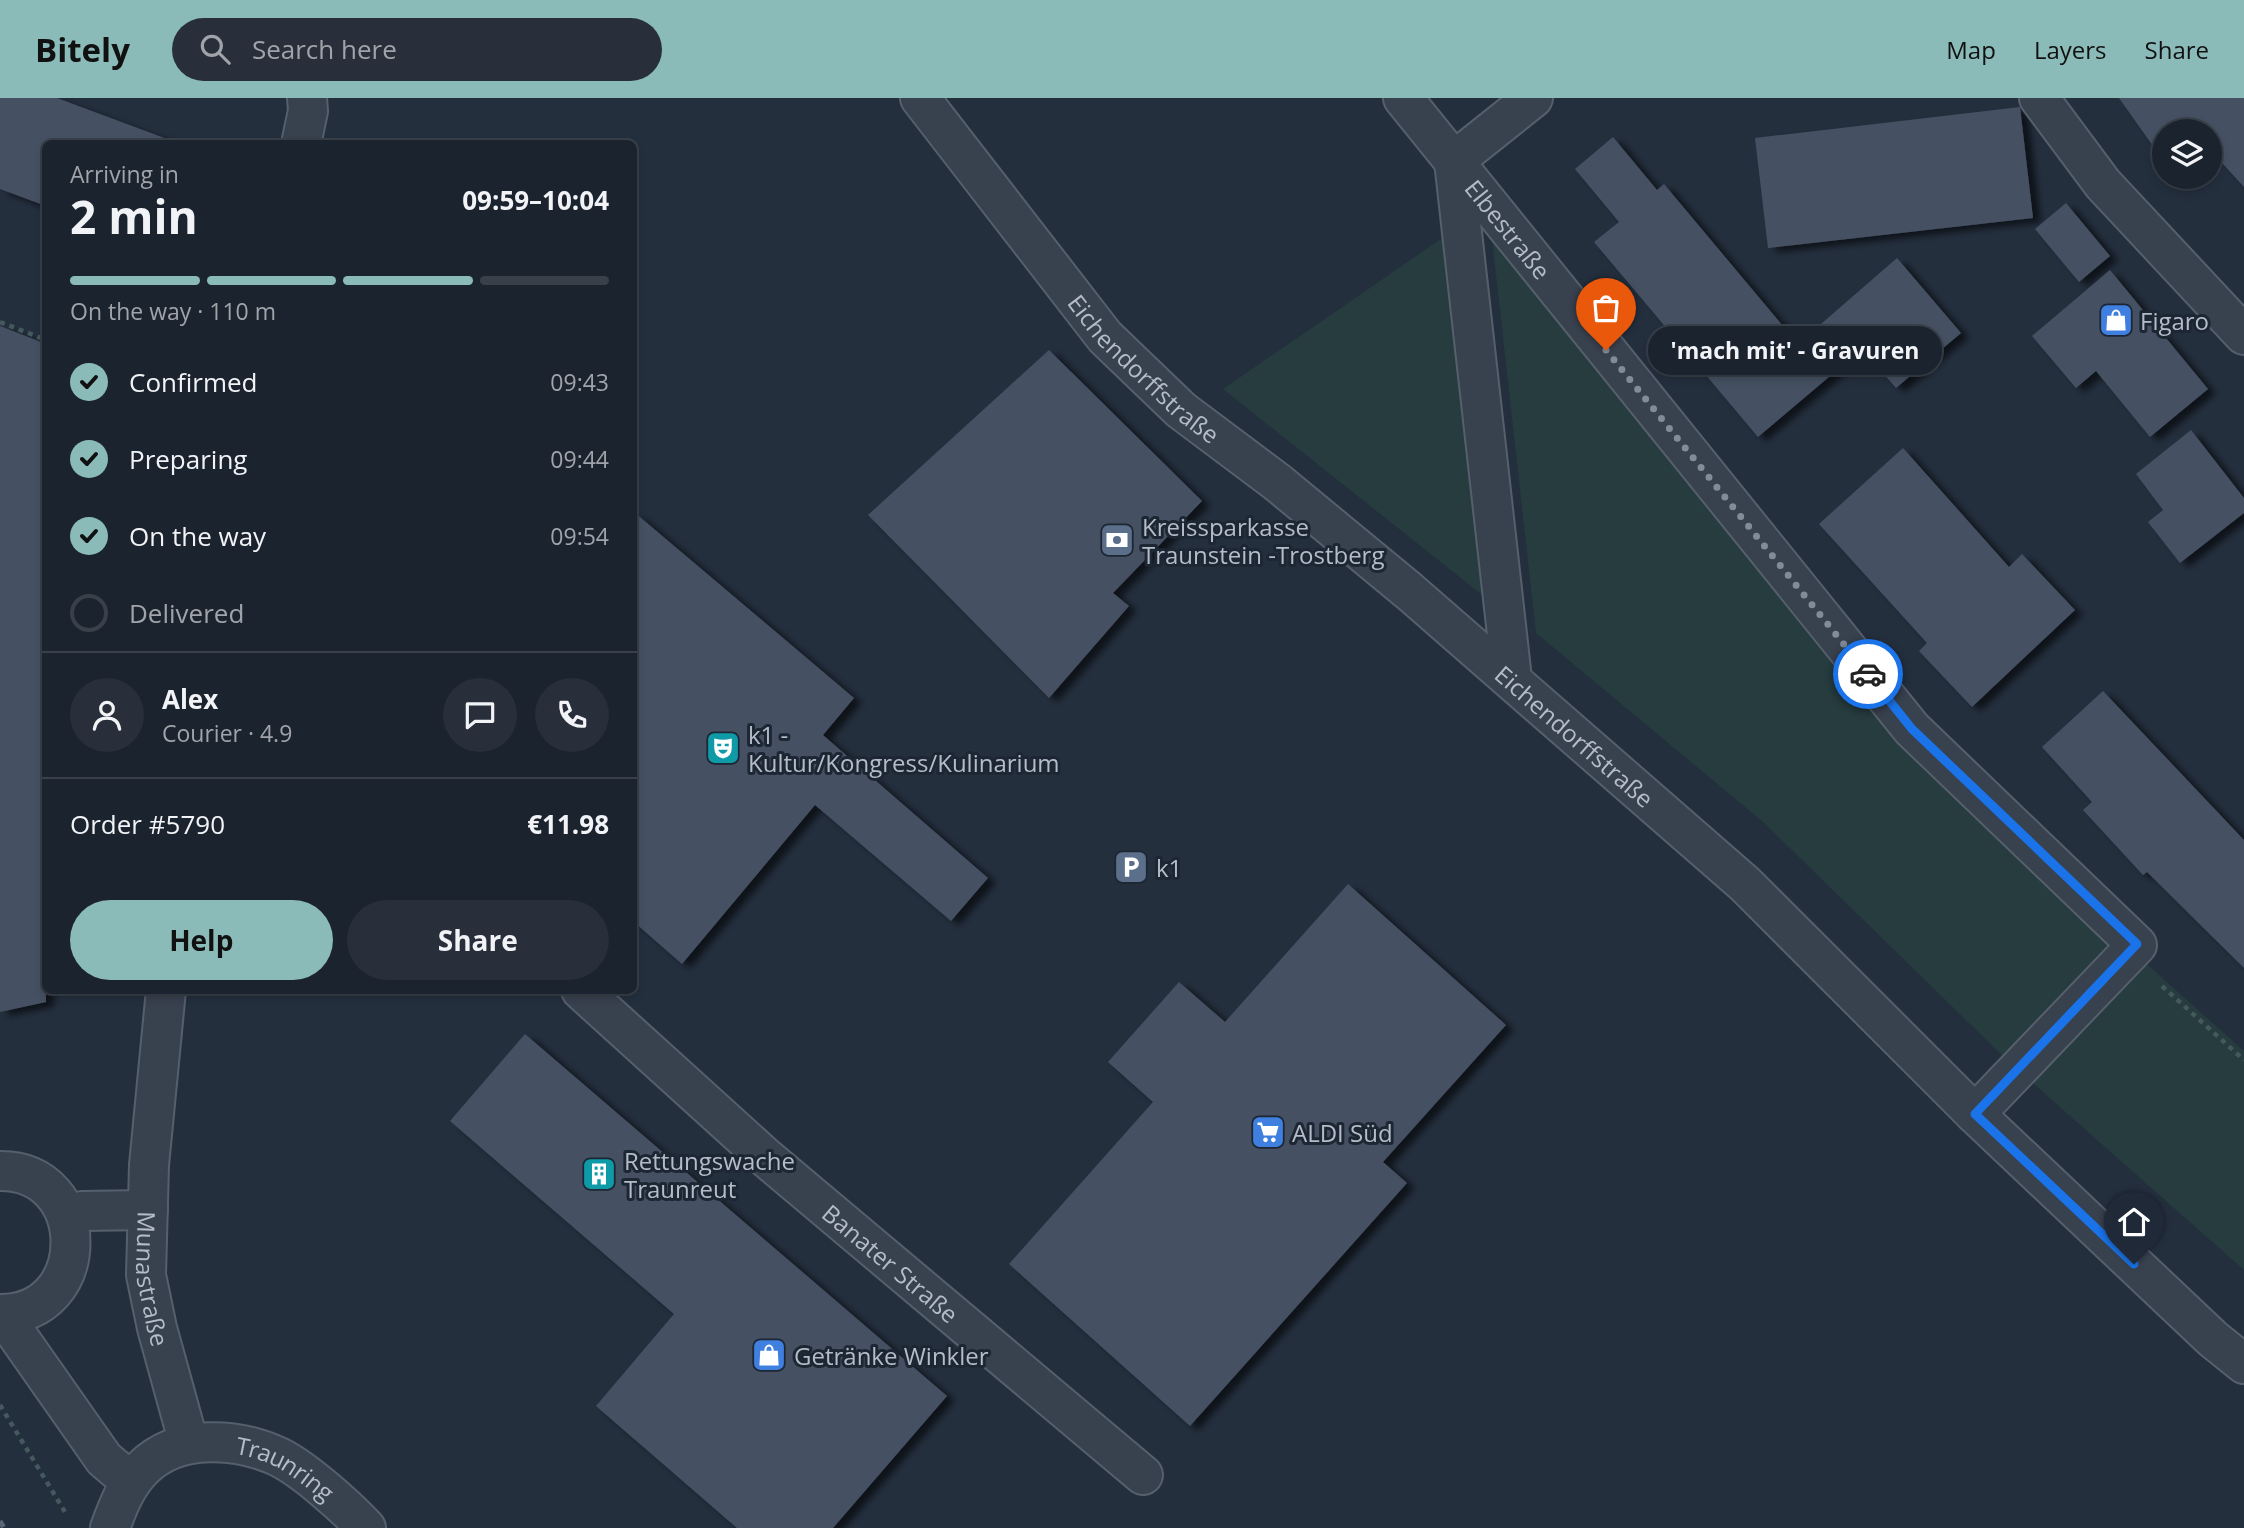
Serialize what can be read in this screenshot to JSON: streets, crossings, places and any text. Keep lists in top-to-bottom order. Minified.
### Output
{"streets":{"street":["Elbestraße","Eichendorffstraße","Banater Straße","Munastraße","Traunring"]},"crossings":[["Elbestraße","Eichendorffstraße"],["Munastraße","Traunring"]],"places":{"shop":["Figaro","Getränke Winkler"],"other":["'mach mit' - Gravuren"],"bank":["Kreissparkasse Traunstein -Trostberg"],"theatre":["k1 - Kultur/Kongress/Kulinarium"],"parking":["k1"],"supermarket":["ALDI Süd"],"building":["Rettungswache Traunreut"]},"page":{"header":"Bitely","search":"Search here","nav":["Map","Layers","Share"],"heading":["2 min","Arriving in","09:59–10:04"],"panel":["Alex","Courier · 4.9","Order #5790","€11.98"],"bar":"On the way · 110 m","bubble":"'mach mit' - Gravuren","list":[["Confirmed","09:43"],["Preparing","09:44"],["On the way","09:54"],"Delivered"],"buttons":["Help","Share"]}}
